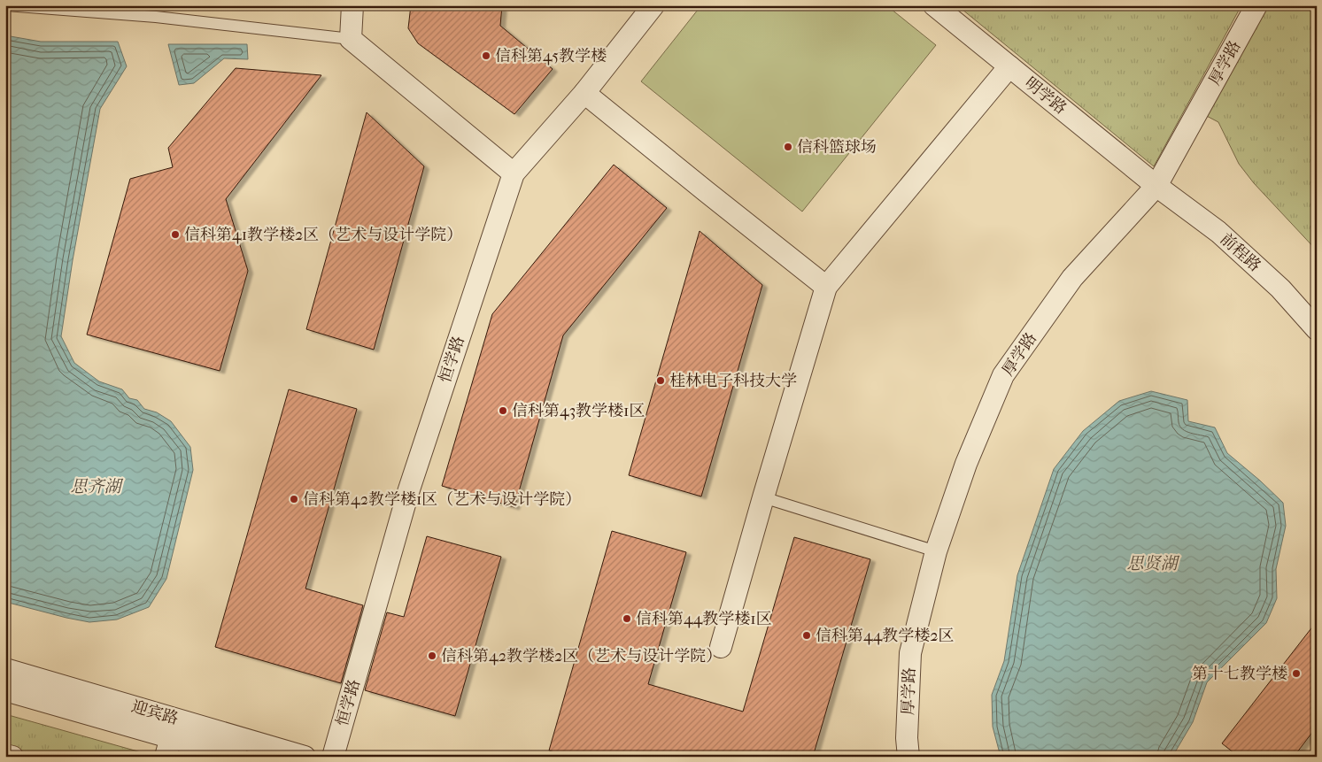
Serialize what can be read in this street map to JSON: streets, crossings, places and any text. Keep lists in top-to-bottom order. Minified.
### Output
{"streets":{"street":["厚学路","明学路","前程路","恒学路","迎宾路"]},"crossings":[["厚学路","明学路"],["厚学路","前程路"],["明学路","前程路"]],"water":["思齐湖","思贤湖"],"places":["信科第45教学楼","信科篮球场","信科第41教学楼2区（艺术与设计学院）","桂林电子科技大学","信科第43教学楼1区","信科第42教学楼1区（艺术与设计学院）","信科第44教学楼1区","信科第44教学楼2区","信科第42教学楼2区（艺术与设计学院）","第十七教学楼"]}
